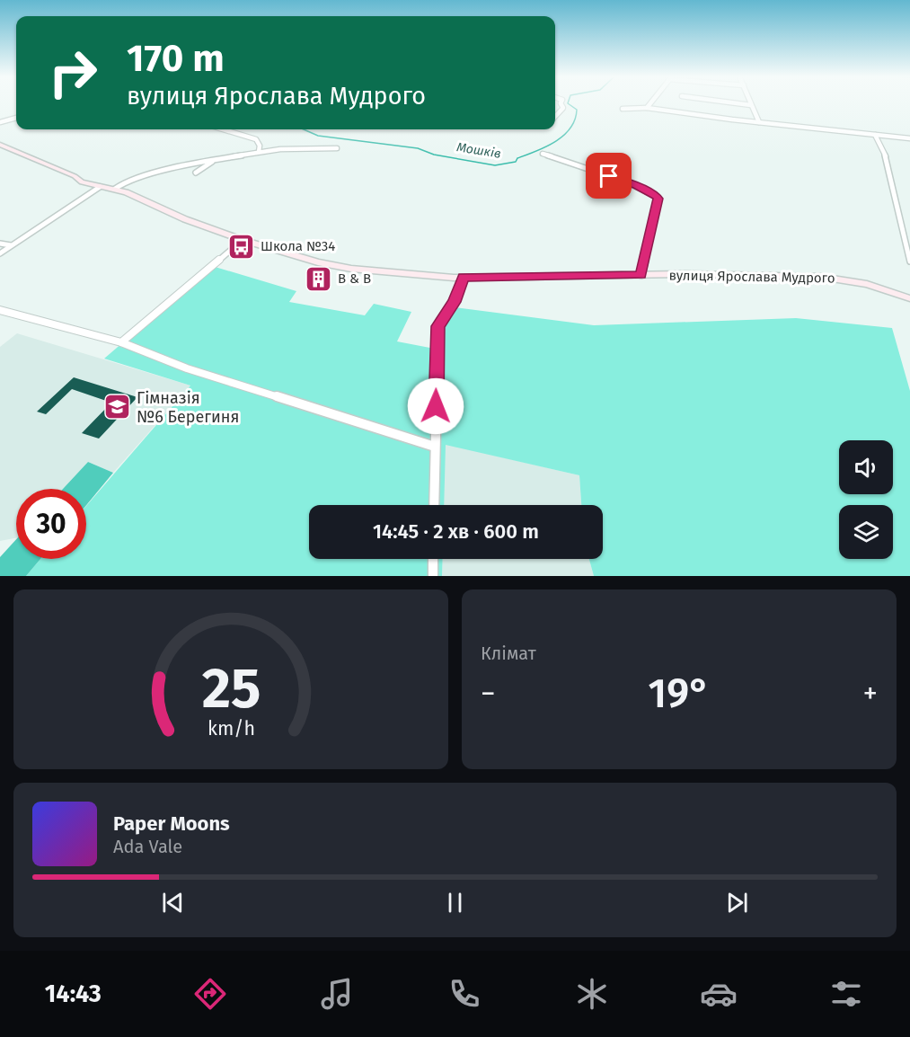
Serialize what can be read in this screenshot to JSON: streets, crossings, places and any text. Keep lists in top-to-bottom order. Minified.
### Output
{"streets":{"main road":["вулиця Ярослава Мудрого"]},"water":["Мошків"],"places":{"bus stop":["Школа №34"],"building":["B & B"],"school or university":["Гімназія №6 Берегиня"]},"page":{"turn":["170 m","вулиця Ярослава Мудрого"],"limit":"30","trip":"14:45 · 2 хв · 600 m","tile":"Клімат","heat":["−","19°","+"],"song":["Paper Moons","Ada Vale"],"tabs":"14:43","gauge":["25","km/h"]}}
